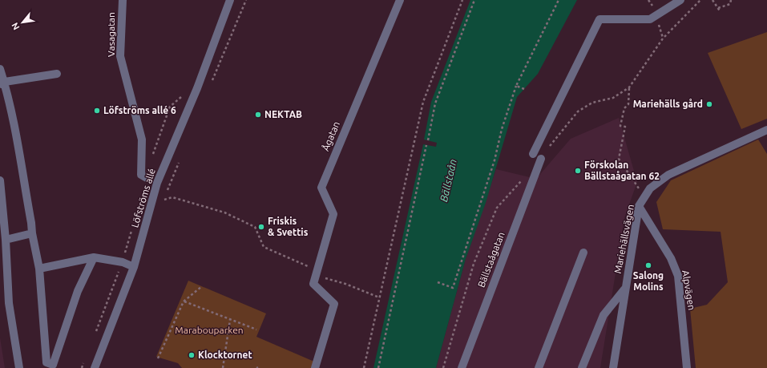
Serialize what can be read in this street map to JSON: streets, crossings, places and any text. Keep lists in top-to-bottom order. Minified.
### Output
{"streets":{"street":["Vasagatan","Ågatan","Löfströms allé","Mariehällsvägen","Bällstaågatan","Alpvägen"]},"crossings":[["Mariehällsvägen","Alpvägen"]],"water":["Bällstaån"],"parks":["Marabouparken"],"places":["Mariehälls gård","Löfströms allé 6","NEKTAB","Förskolan Bällstaågatan 62","Friskis & Svettis","Salong Molins","Klocktornet"],"north":"bottom left"}
